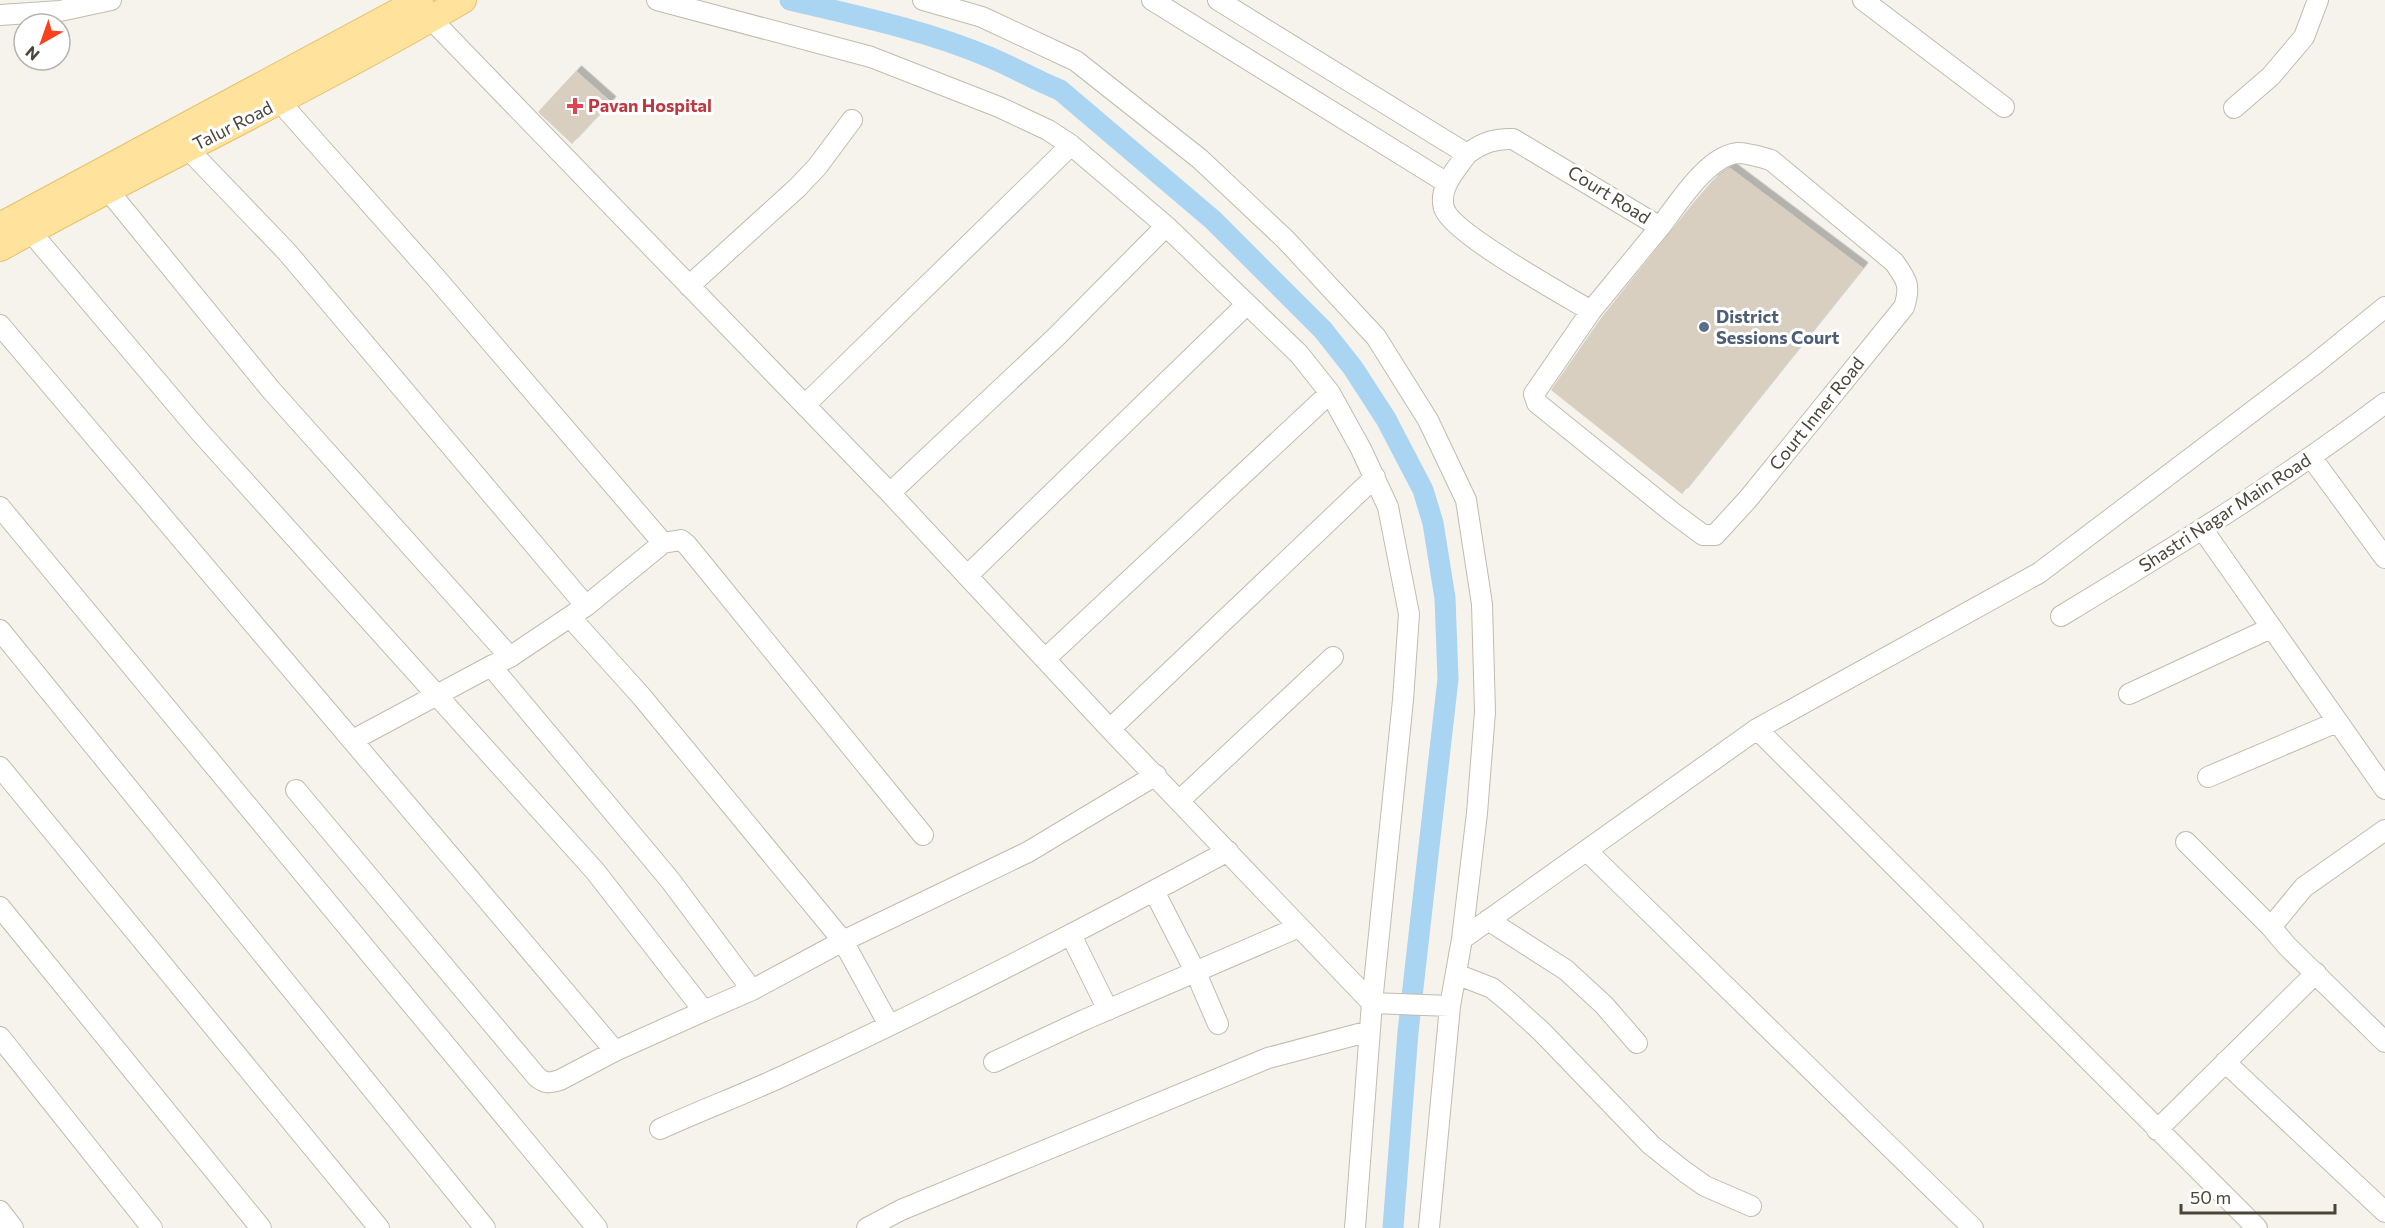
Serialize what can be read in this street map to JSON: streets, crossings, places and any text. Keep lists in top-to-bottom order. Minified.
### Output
{"streets":{"main road":["Talur Road"],"street":["Court Road","Court Inner Road","Shastri Nagar Main Road"]},"crossings":[["Court Road","Court Inner Road"]],"places":{"health":["Pavan Hospital"],"other":["District Sessions Court"]},"scale_bar":"50 m","north":"bottom left"}
